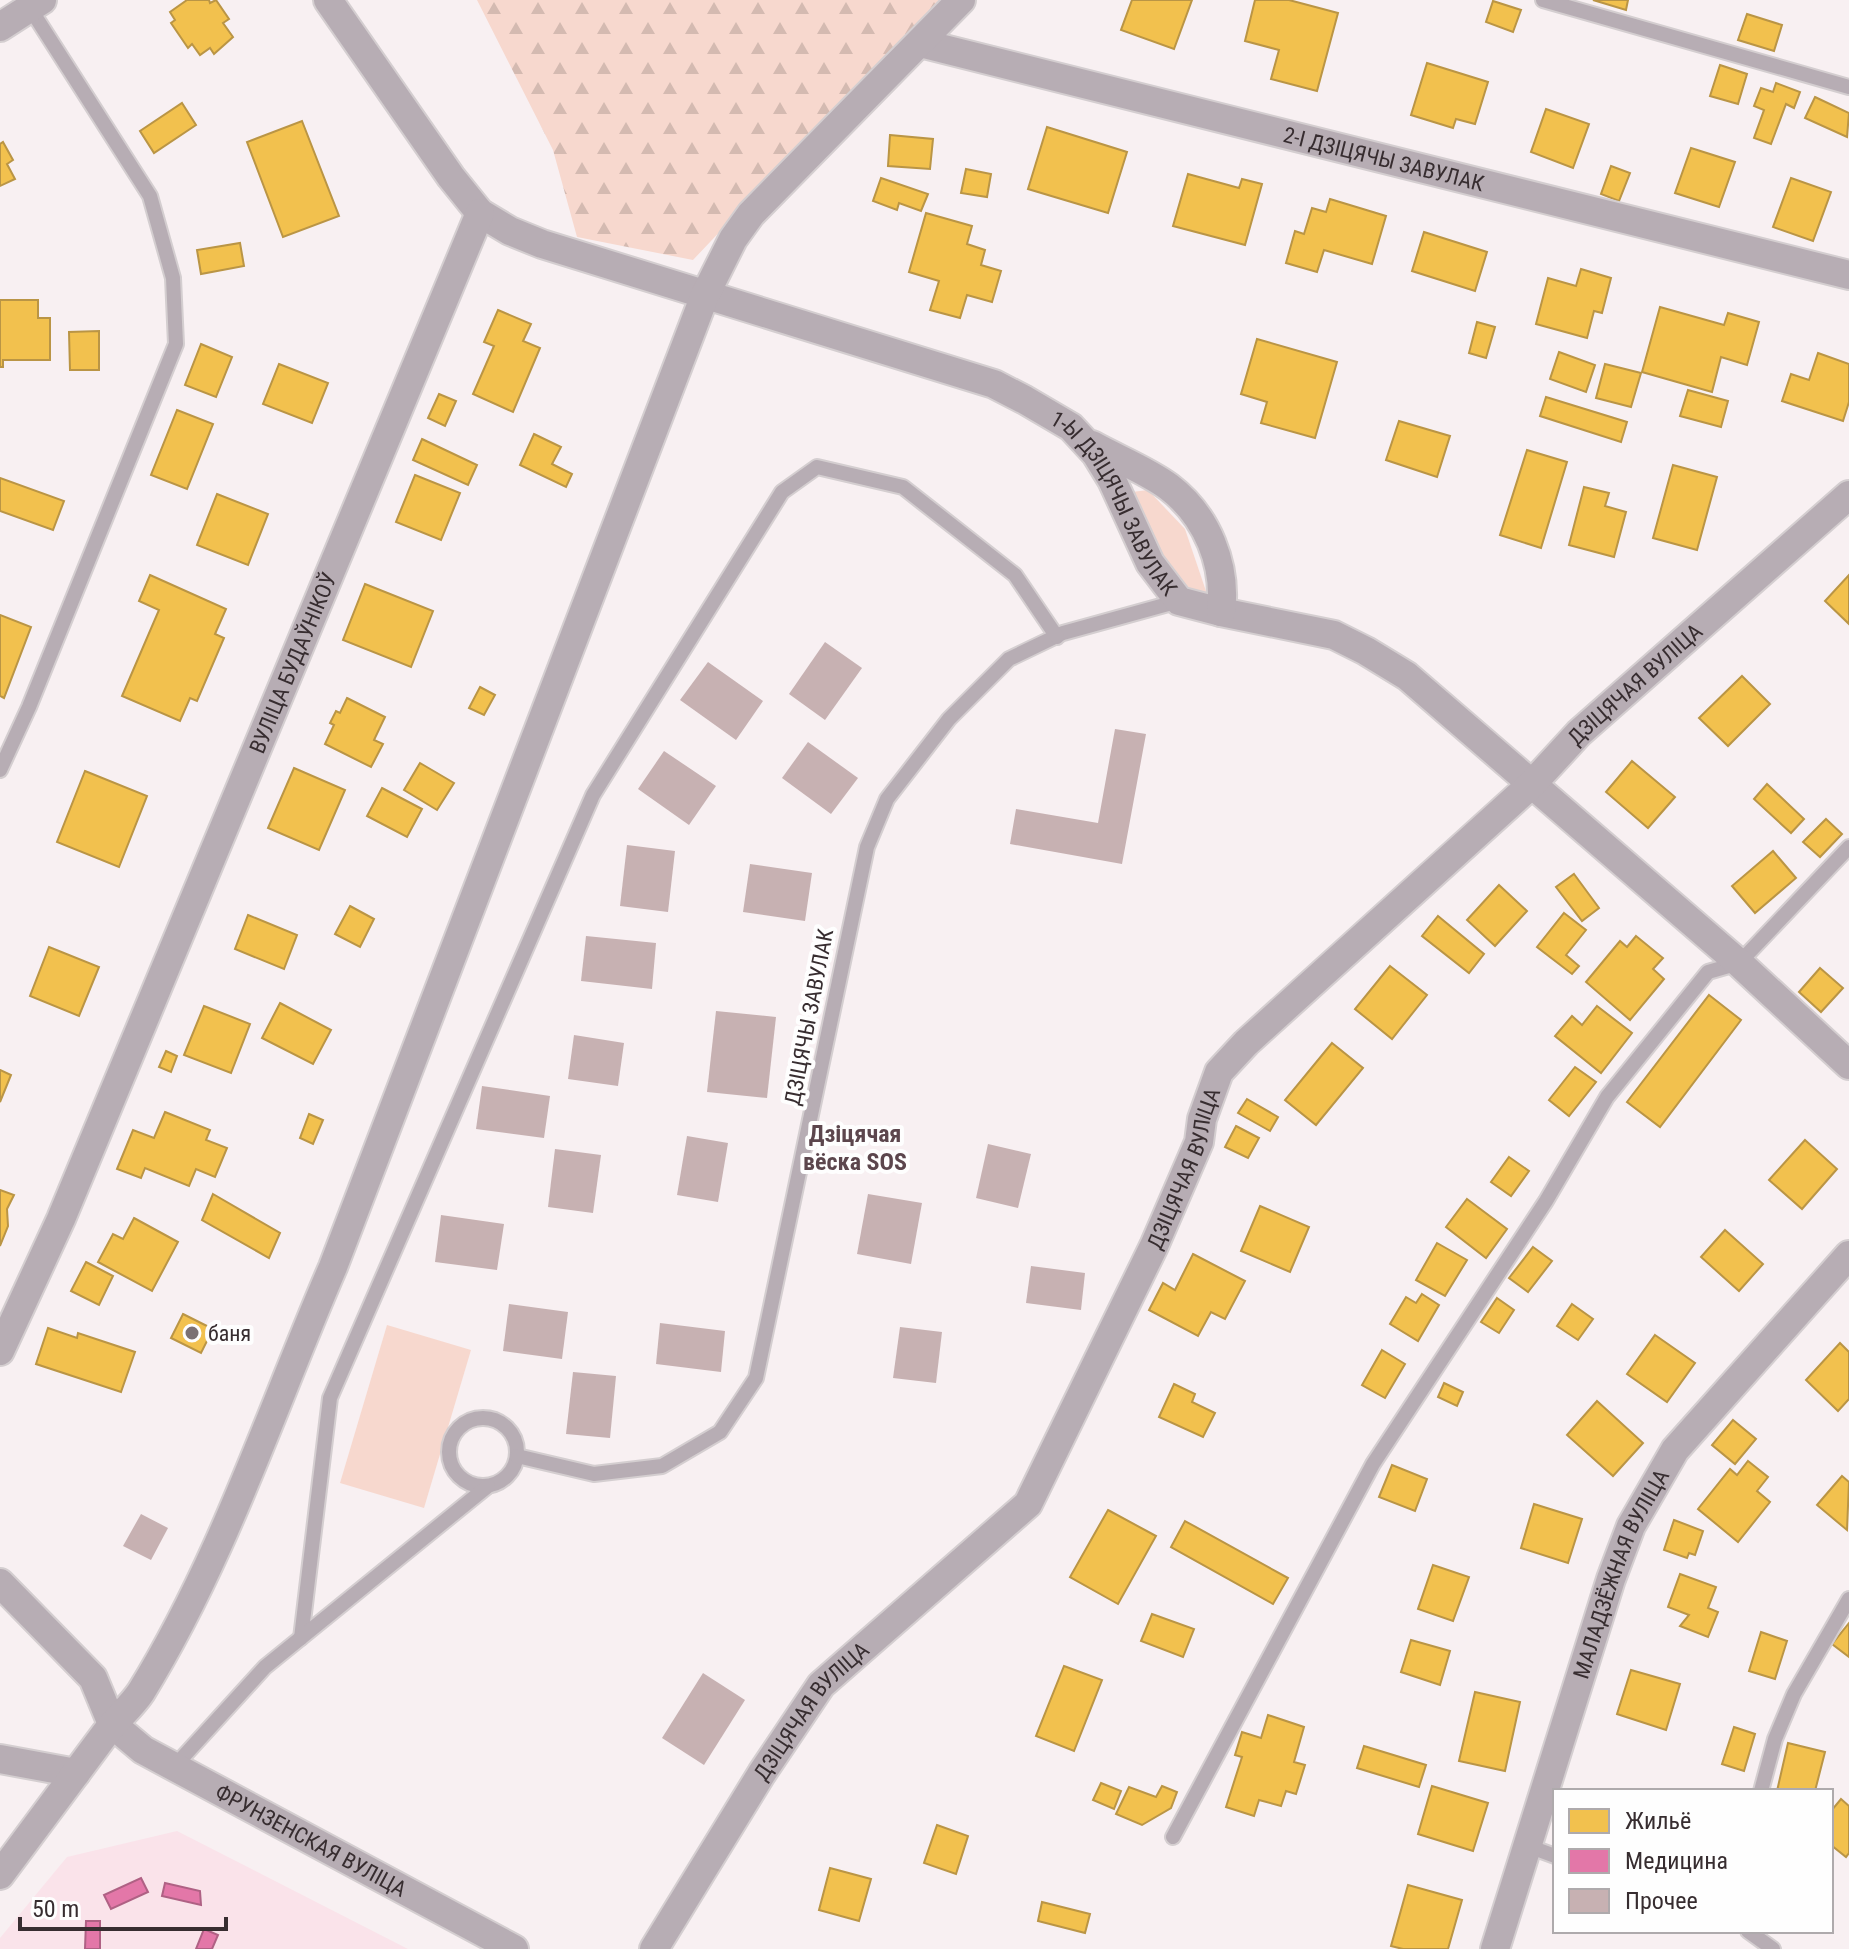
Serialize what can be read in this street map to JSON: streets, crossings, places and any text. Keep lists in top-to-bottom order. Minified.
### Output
{"streets":{"street":["2-І ДЗІЦЯЧЫ ЗАВУЛАК","1-Ы ДЗІЦЯЧЫ ЗАВУЛАК","ВУЛІЦА БУДАЎНІКОЎ","ДЗІЦЯЧАЯ ВУЛІЦА","МАЛАДЗЁЖНАЯ ВУЛІЦА","ФРУНЗЕНСКАЯ ВУЛІЦА"],"lane":["ДЗІЦЯЧЫ ЗАВУЛАК"]},"crossings":[["1-Ы ДЗІЦЯЧЫ ЗАВУЛАК","ВУЛІЦА БУДАЎНІКОЎ"],["1-Ы ДЗІЦЯЧЫ ЗАВУЛАК","ДЗІЦЯЧАЯ ВУЛІЦА"],["1-Ы ДЗІЦЯЧЫ ЗАВУЛАК","ДЗІЦЯЧЫ ЗАВУЛАК"]],"districts":["Дзіцячая вёска SOS"],"places":["баня"],"legend":["Жильё","Медицина","Прочее"],"scale_bar":"50 m"}
